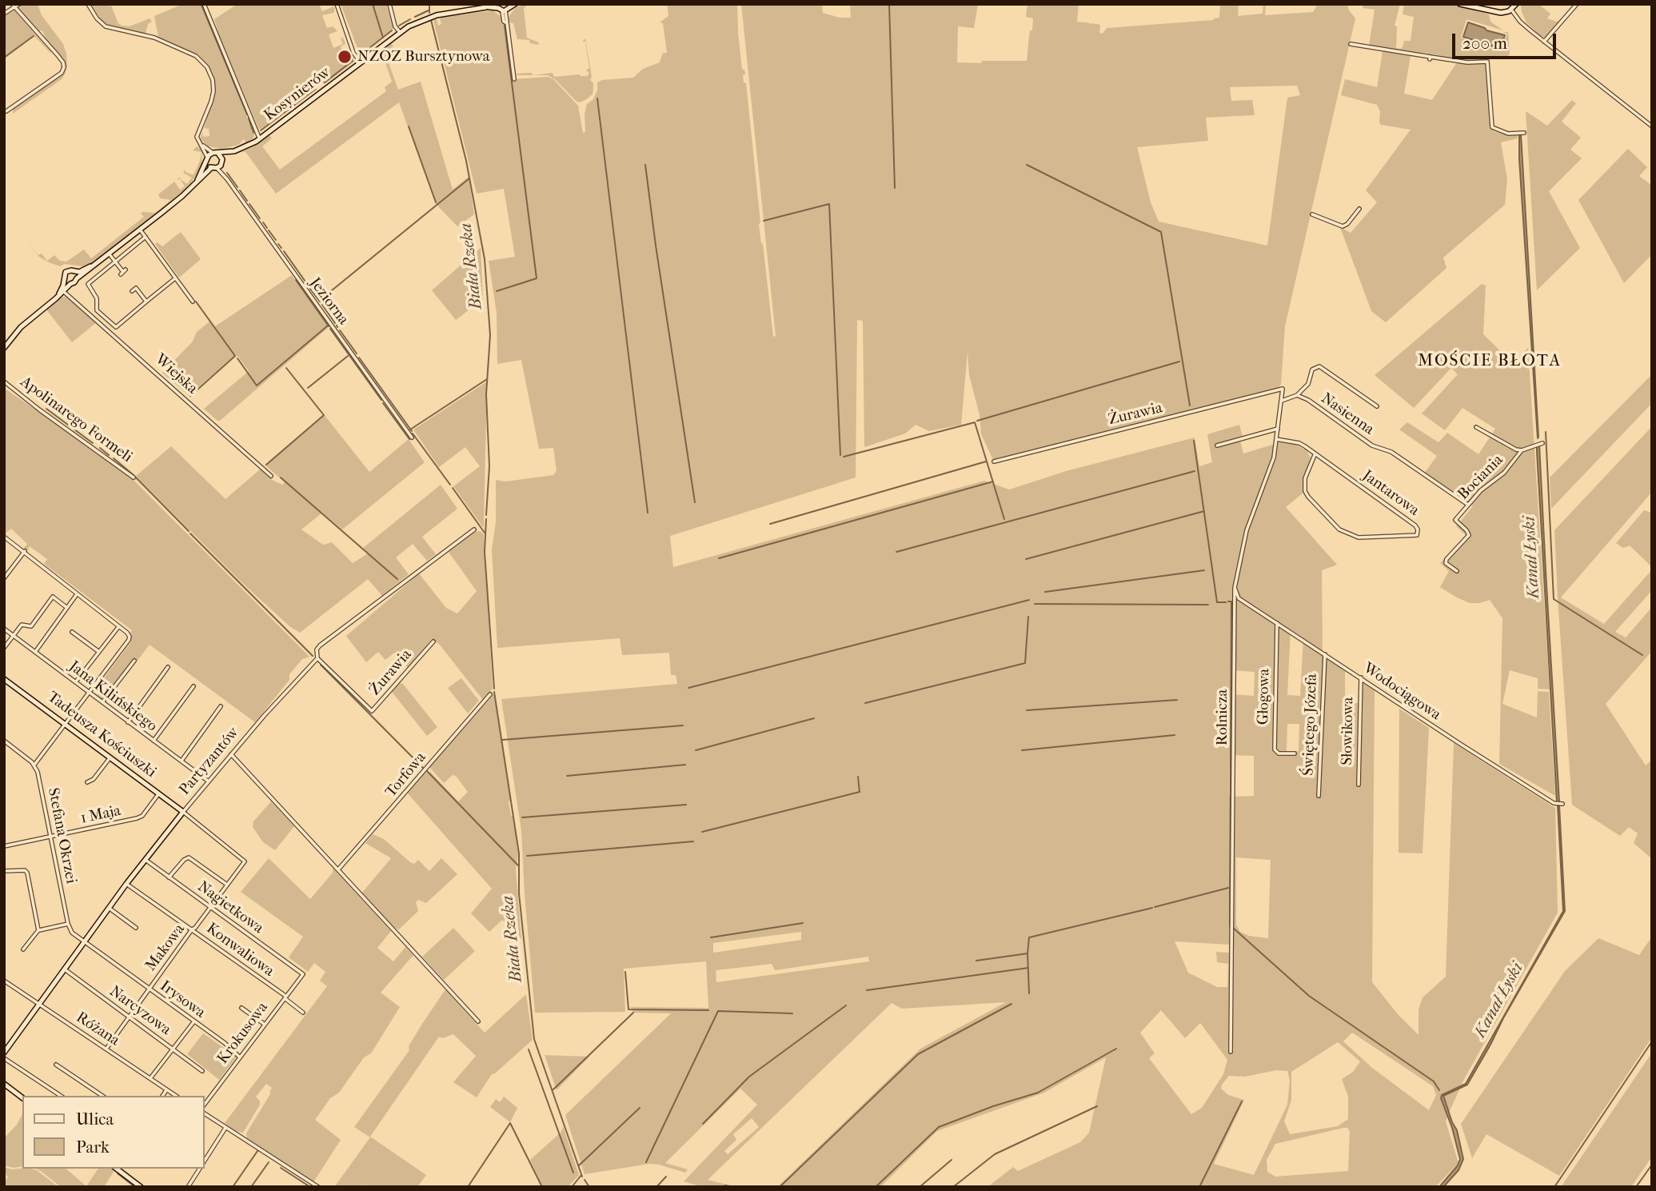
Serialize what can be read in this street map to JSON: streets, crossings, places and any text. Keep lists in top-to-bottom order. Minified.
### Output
{"streets":{"main road":["Kosynierów","Tadeusza Kościuszki","Partyzantów"],"street":["Jeziorna","Wiejska","Żurawia","Nasienna","Apolinarego Formeli","Bociania","Jantarowa","Wodociągowa","Jana Kilińskiego","Głogowa","Rolnicza","Świętego Józefa","Słowikowa","Torfowa","1 Maja","Stefana Okrzei","Nagietkowa","Makowa","Konwaliowa","Irysowa","Narcyzowa","Różana","Krokusowa"]},"crossings":[["Żurawia","Rolnicza"],["Żurawia","Partyzantów"],["Nasienna","Bociania"],["Nasienna","Rolnicza"],["Jantarowa","Rolnicza"],["Wodociągowa","Głogowa"],["Wodociągowa","Rolnicza"],["Wodociągowa","Świętego Józefa"],["Wodociągowa","Słowikowa"],["Jana Kilińskiego","Partyzantów"],["Tadeusza Kościuszki","Partyzantów"],["Tadeusza Kościuszki","1 Maja"],["Tadeusza Kościuszki","Makowa"],["Partyzantów","Nagietkowa"],["Partyzantów","Makowa"],["Partyzantów","Konwaliowa"],["Partyzantów","Irysowa"],["Partyzantów","Narcyzowa"],["Partyzantów","Różana"],["1 Maja","Stefana Okrzei"],["Nagietkowa","Makowa"],["Nagietkowa","Krokusowa"],["Makowa","Konwaliowa"],["Makowa","Irysowa"],["Makowa","Narcyzowa"],["Makowa","Różana"],["Konwaliowa","Krokusowa"],["Irysowa","Krokusowa"]],"districts":["MOŚCIE BŁOTA"],"water":["Biała Rzeka","Kanał Łyski"],"places":["NZOZ Bursztynowa"],"legend":["Ulica","Park"],"scale_bar":"200 m"}
